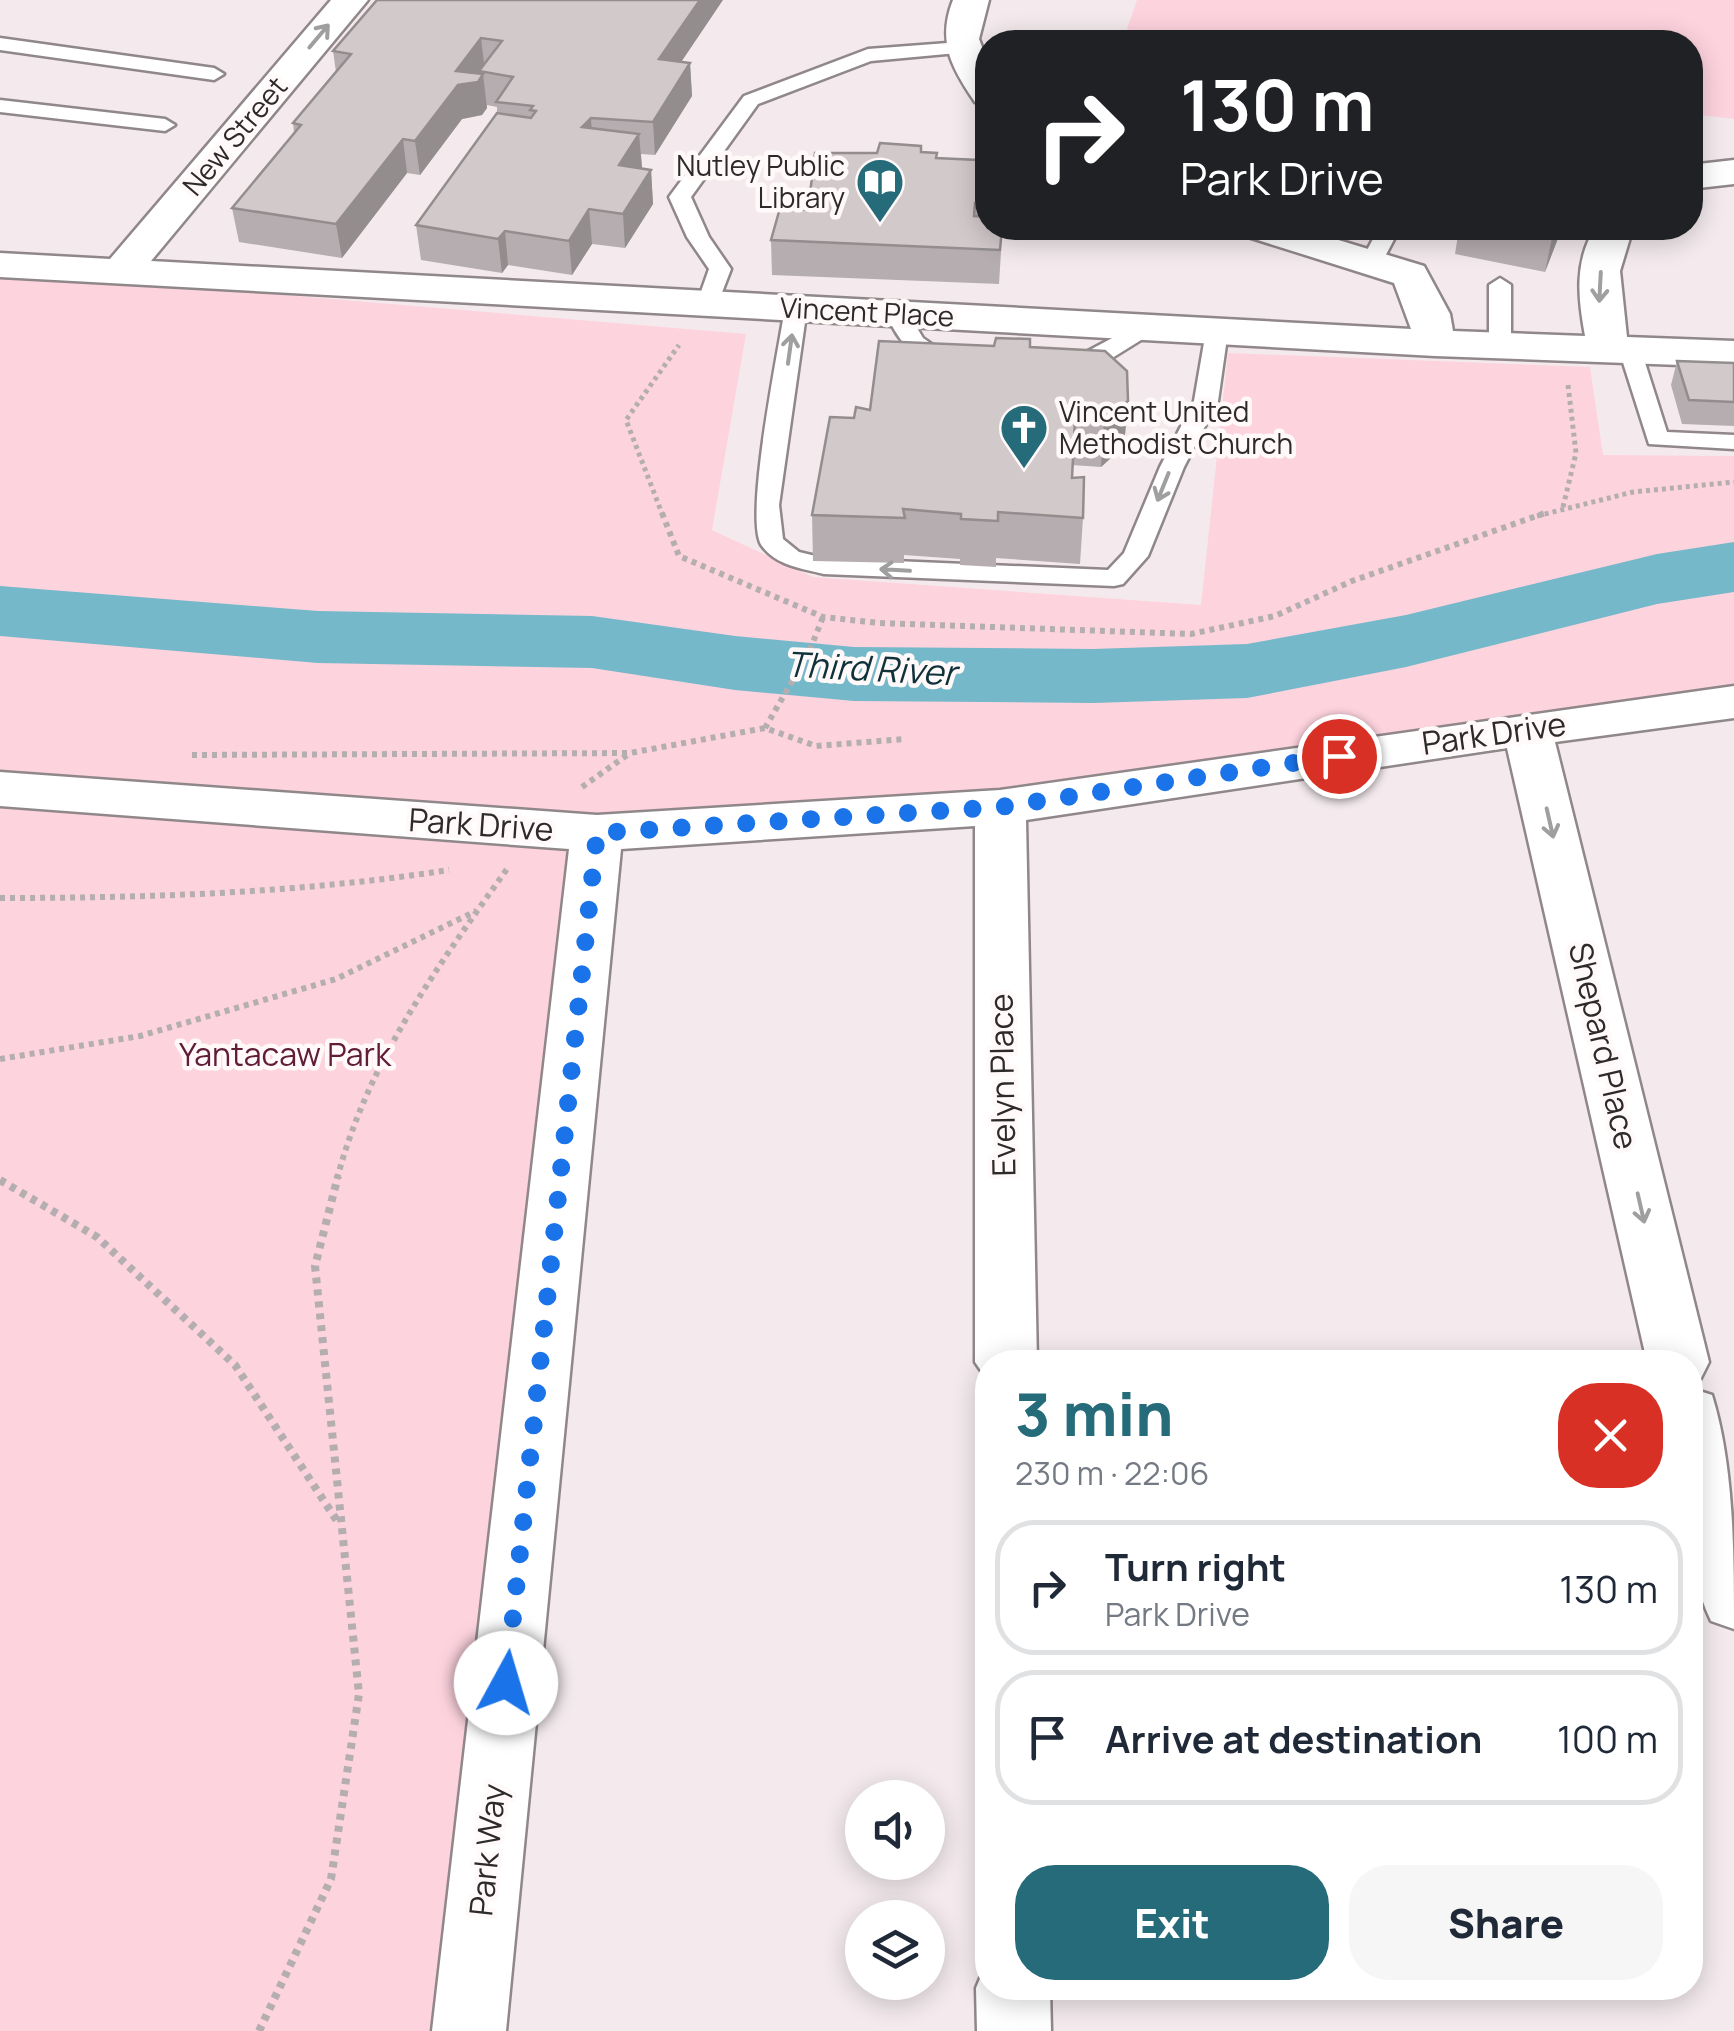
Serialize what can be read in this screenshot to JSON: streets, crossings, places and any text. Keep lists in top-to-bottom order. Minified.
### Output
{"streets":{"street":["New Street","Vincent Place","Park Drive","Shepard Place","Evelyn Place","Park Way"]},"crossings":[["New Street","Vincent Place"],["Park Drive","Shepard Place"],["Park Drive","Evelyn Place"],["Park Drive","Park Way"]],"one_way":["New Street","Shepard Place"],"water":["Third River"],"parks":["Yantacaw Park"],"places":{"library":["Nutley Public Library"],"church":["Vincent United Methodist Church"]},"page":{"turn":["130 m","Park Drive"],"heading":["3 min","230 m · 22:06"],"list":[{"name":"Turn right","note":"Park Drive","value":"130 m"},{"name":"Arrive at destination","value":"100 m"}],"buttons":["Exit","Share"]}}
